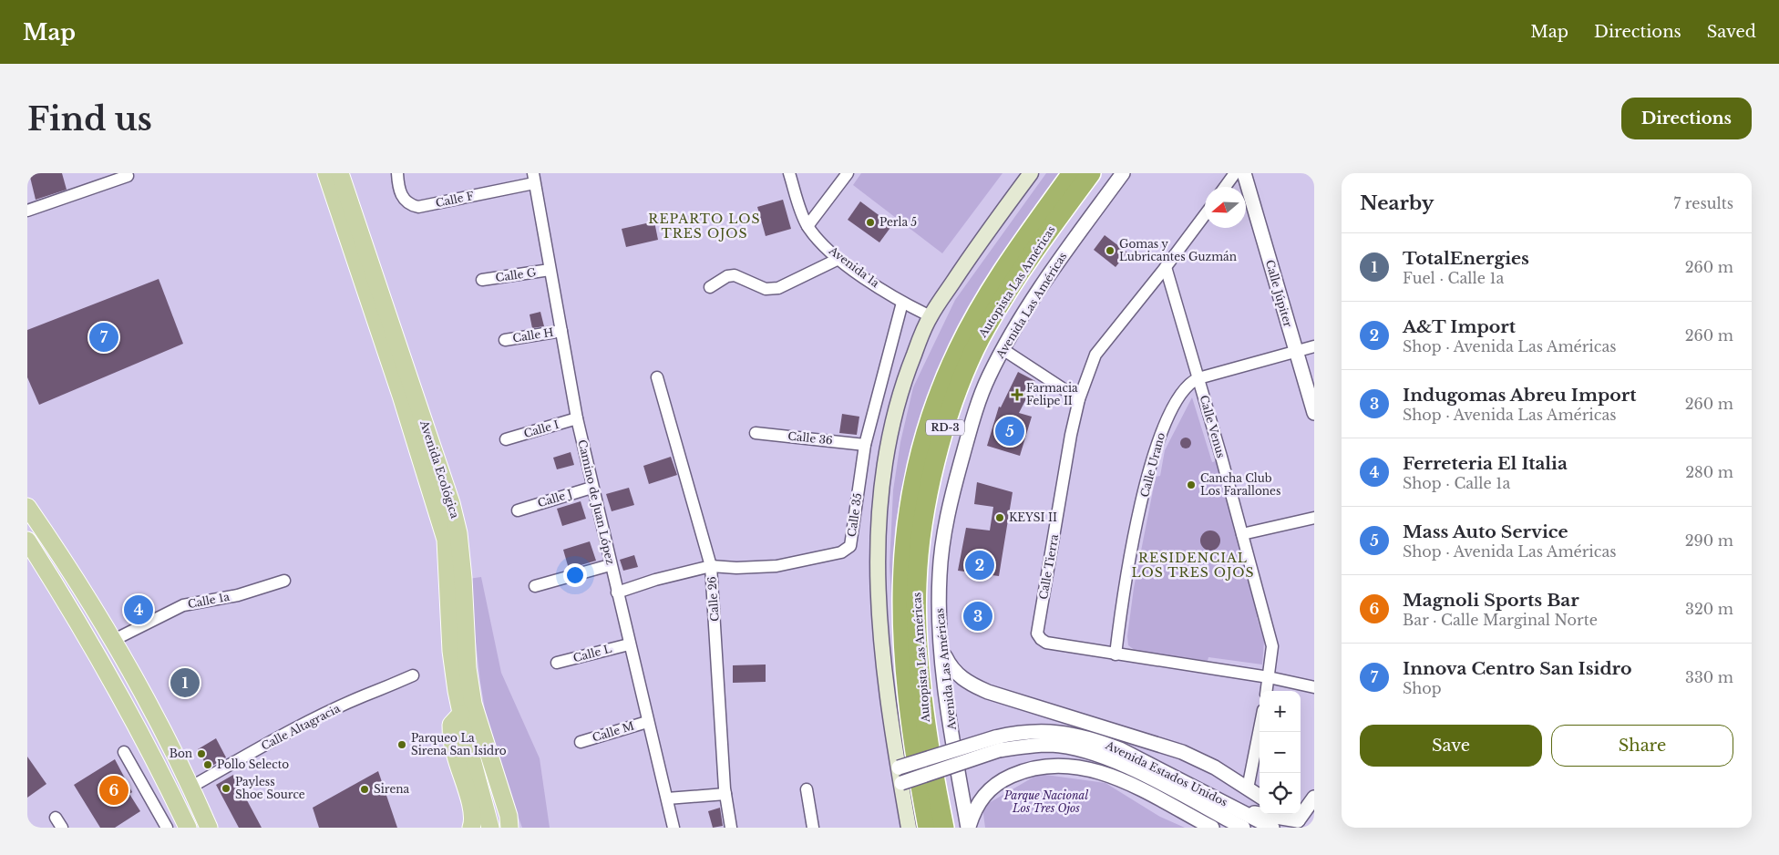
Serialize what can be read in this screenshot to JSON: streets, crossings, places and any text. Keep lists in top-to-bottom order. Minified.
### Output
{"streets":{"highway":["Autopista Las Américas","RD-3"],"main road":["Avenida Ecológica"],"street":["Calle F","Avenida 1a","Calle G","Calle Júpiter","Avenida Las Américas","Calle H","Calle Venus","Calle I","Calle 36","Calle Urano","Calle J","Camino de Juan López","Calle 35","Calle Tierra","Calle 26","Calle 1a","Calle L","Calle Altagracia","Calle M","Avenida Estados Unidos"]},"crossings":[["Calle F","Camino de Juan López"],["Avenida 1a","Calle 35"],["Calle G","Camino de Juan López"],["Calle Júpiter","Calle Urano"],["Calle H","Camino de Juan López"],["Calle Venus","Calle Urano"],["Calle Venus","Calle Tierra"],["Calle I","Camino de Juan López"],["Calle 36","Calle 35"],["Calle Urano","Calle Tierra"],["Calle J","Camino de Juan López"],["Camino de Juan López","Calle 35"],["Camino de Juan López","Calle L"],["Camino de Juan López","Calle M"],["Calle 35","Calle 26"]],"districts":["REPARTO LOS TRES OJOS","RESIDENCIAL LOS TRES OJOS"],"parks":["Parque Nacional Los Tres Ojos"],"places":{"other":["Perla 5","Gomas y Lubricantes Guzmán","Cancha Club Los Farallones","KEYSI II","Parqueo La Sirena San Isidro","Bon","Pollo Selecto","Payless Shoe Source","Sirena"],"health":["Farmacia Felipe II"]},"north":"left","page":{"header":"Map","nav":["Map","Directions","Saved"],"buttons":["Directions",["Save","Share"]],"title":"Find us","heading":["Nearby","7 results"],"list":[{"mark":"1","name":"TotalEnergies","note":"Fuel · Calle 1a","value":"260 m"},{"mark":"2","name":"A&T Import","note":"Shop · Avenida Las Américas","value":"260 m"},{"mark":"3","name":"Indugomas Abreu Import","note":"Shop · Avenida Las Américas","value":"260 m"},{"mark":"4","name":"Ferreteria El Italia","note":"Shop · Calle 1a","value":"280 m"},{"mark":"5","name":"Mass Auto Service","note":"Shop · Avenida Las Américas","value":"290 m"},{"mark":"6","name":"Magnoli Sports Bar","note":"Bar · Calle Marginal Norte","value":"320 m"},{"mark":"7","name":"Innova Centro San Isidro","note":"Shop","value":"330 m"}],"pins":["7","5","2","4","3","1","6"],"map_buttons":["+","−"]}}
